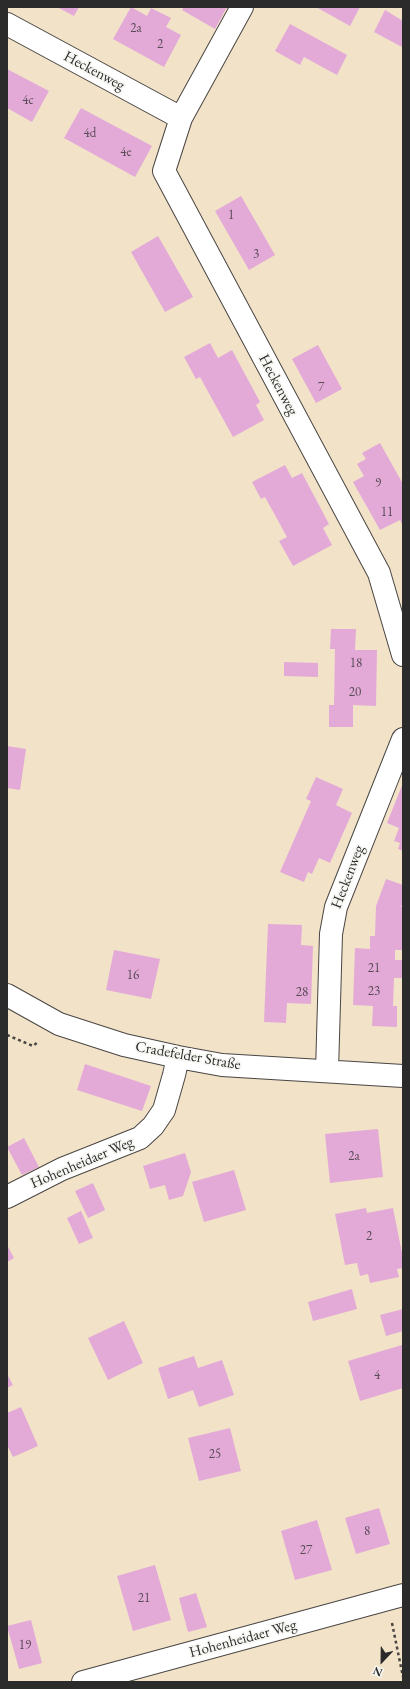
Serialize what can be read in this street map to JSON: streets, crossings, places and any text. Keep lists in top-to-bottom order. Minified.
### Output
{"streets":{"street":["Heckenweg","Cradefelder Straße","Hohenheidaer Weg"]},"crossings":[["Heckenweg","Cradefelder Straße"],["Cradefelder Straße","Hohenheidaer Weg"]],"house_numbers":["2a","2","4c","4d","4e","1","3","7","9","11","18","20","21","16","23","28","2a","2","4","25","8","27","21","19"],"north":"bottom"}
